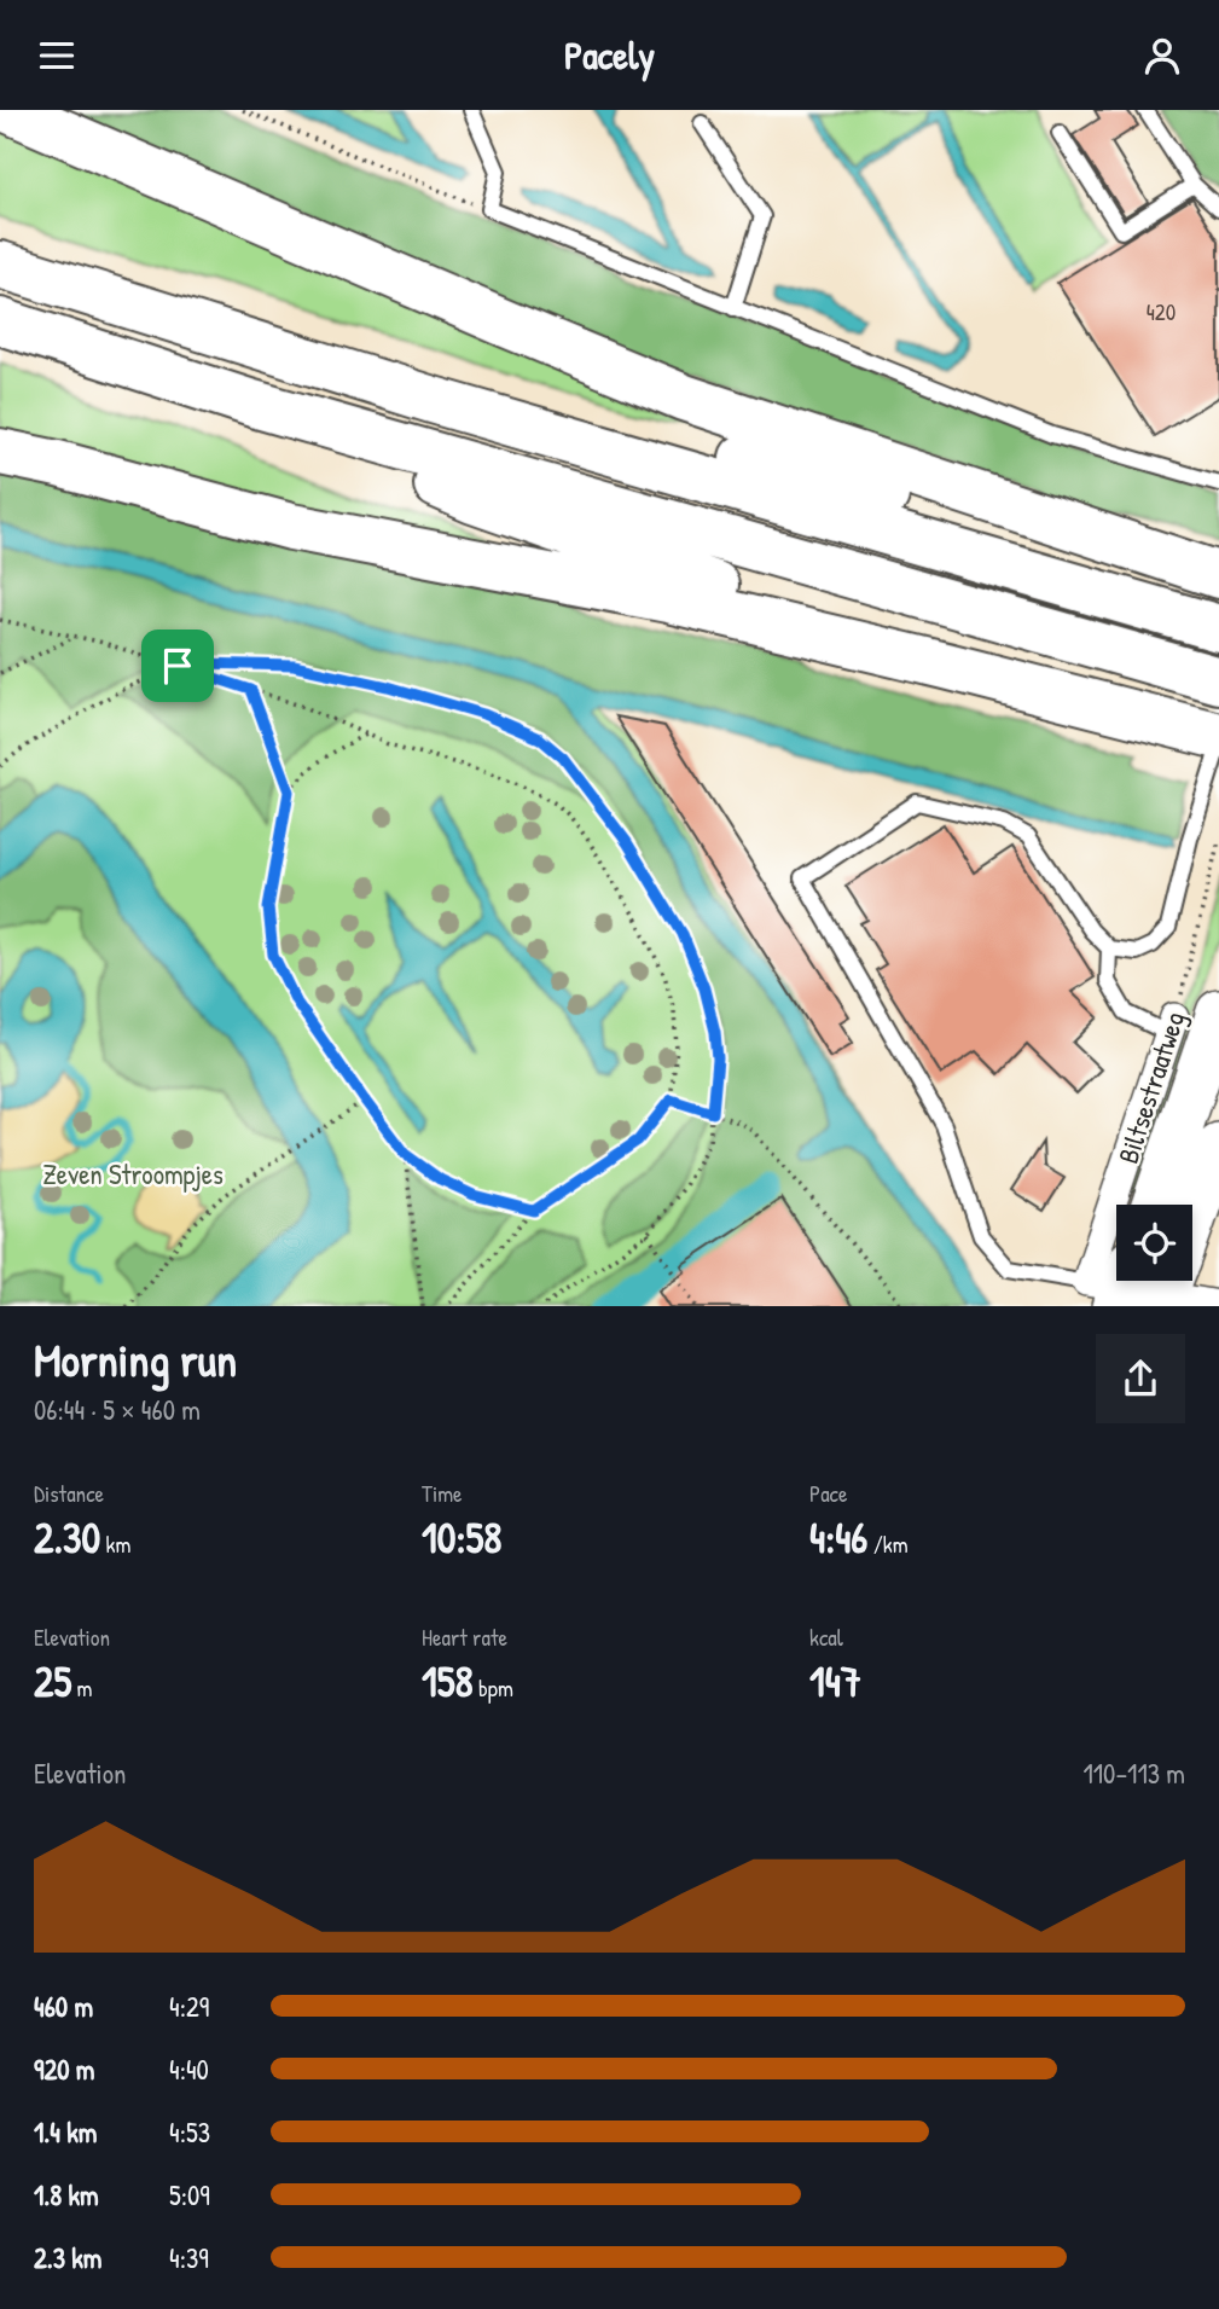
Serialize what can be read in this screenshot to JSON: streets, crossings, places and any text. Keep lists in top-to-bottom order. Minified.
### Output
{"streets":{"main road":["Biltsestraatweg"]},"parks":["Zeven Stroompjes"],"house_numbers":["420"],"page":{"header":"Pacely","heading":["Morning run","06:44 · 5 × 460 m"],"stats":[["Distance","2.30 km"],["Time","10:58"],["Pace","4:46 /km"],["Elevation","25 m"],["Heart rate","158 bpm"],["kcal","147"]],"chart":["Elevation","110–113 m"],"list":[{"name":"460 m","note":"4:29"},{"name":"920 m","note":"4:40"},{"name":"1.4 km","note":"4:53"},{"name":"1.8 km","note":"5:09"},{"name":"2.3 km","note":"4:39"}]}}
